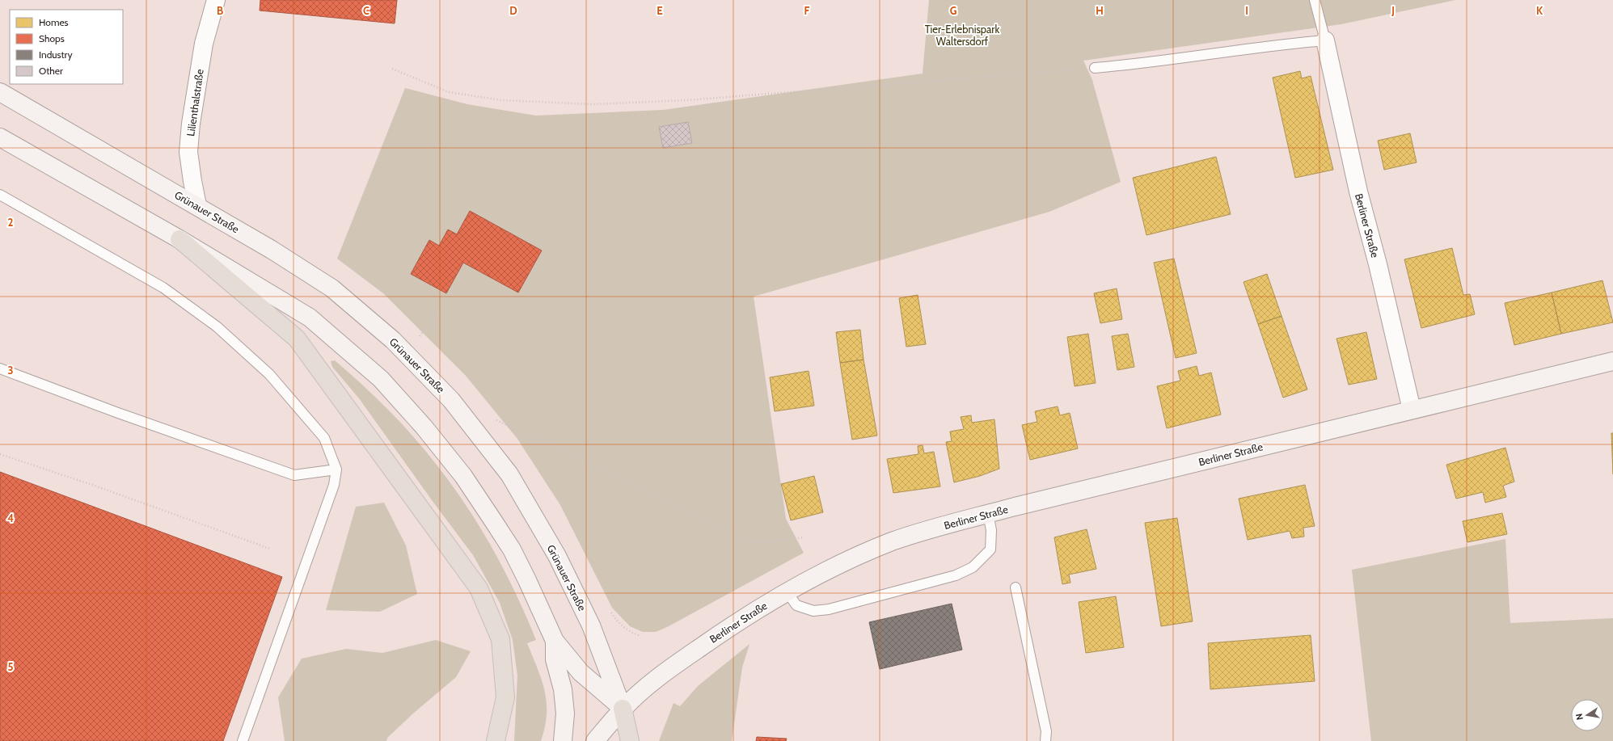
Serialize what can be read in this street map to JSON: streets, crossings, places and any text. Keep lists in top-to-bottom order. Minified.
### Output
{"streets":{"main road":["Grünauer Straße","Berliner Straße"],"street":["Lilienthalstraße"]},"crossings":[["Lilienthalstraße","Grünauer Straße"],["Grünauer Straße","Berliner Straße"]],"parks":["Tier-Erlebnispark Waltersdorf"],"legend":["Homes","Shops","Industry","Other"],"north":"left","grid":{"columns":["B","C","D","E","F","G","H","I","J","K"],"rows":["2","3","4","5"]}}
